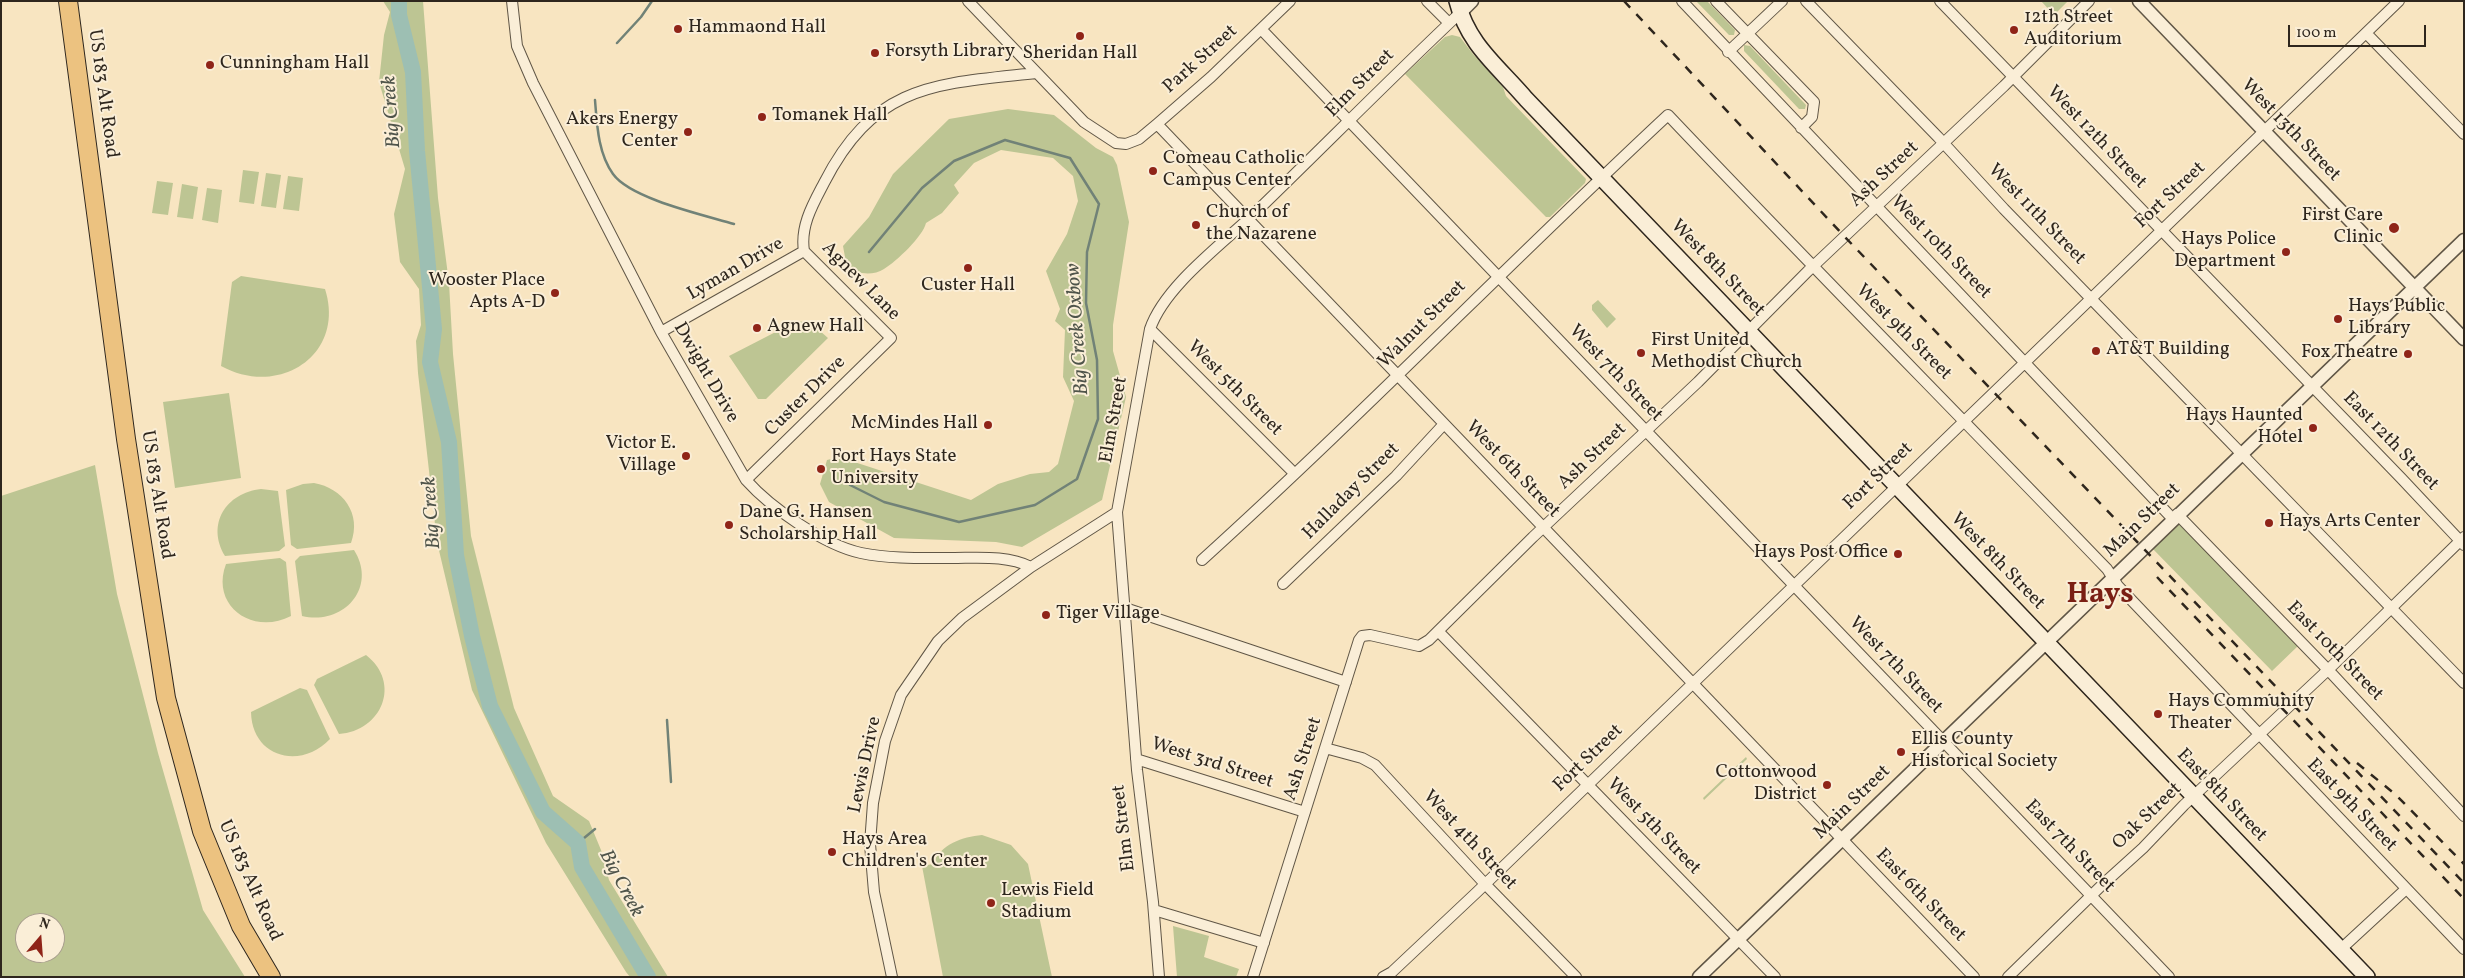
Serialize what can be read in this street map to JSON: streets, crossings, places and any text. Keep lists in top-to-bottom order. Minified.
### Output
{"streets":{"highway":["US 183 Alt Road"],"main road":["West 8th Street","East 8th Street"],"street":["Park Street","Elm Street","West 13th Street","West 12th Street","Ash Street","Fort Street","West 11th Street","West 10th Street","Lyman Drive","Agnew Lane","Walnut Street","West 9th Street","Dwight Drive","West 7th Street","West 5th Street","Custer Drive","East 12th Street","West 6th Street","Halladay Street","Main Street","East 10th Street","West 3rd Street","Lewis Drive","East 9th Street","Oak Street","West 4th Street","East 7th Street","East 6th Street"]},"crossings":[["Park Street","Lyman Drive"],["Park Street","West 7th Street"],["Park Street","West 6th Street"],["Elm Street","West 8th Street"],["Elm Street","West 7th Street"],["Elm Street","West 5th Street"],["Elm Street","West 6th Street"],["Elm Street","West 3rd Street"],["Elm Street","Lewis Drive"],["West 13th Street","Fort Street"],["West 13th Street","Main Street"],["West 12th Street","Ash Street"],["West 12th Street","Fort Street"],["West 12th Street","East 12th Street"],["West 12th Street","Main Street"],["Ash Street","West 11th Street"],["Ash Street","West 10th Street"],["Ash Street","West 8th Street"],["Ash Street","West 9th Street"],["Ash Street","West 7th Street"],["Ash Street","West 5th Street"],["Ash Street","West 6th Street"],["Ash Street","West 3rd Street"],["Ash Street","West 4th Street"],["Fort Street","West 11th Street"],["Fort Street","West 10th Street"],["Fort Street","West 8th Street"],["Fort Street","West 9th Street"],["Fort Street","West 7th Street"],["Fort Street","West 5th Street"],["Fort Street","West 6th Street"],["Fort Street","West 4th Street"],["West 11th Street","Main Street"],["West 11th Street","Oak Street"],["West 10th Street","Main Street"],["West 10th Street","East 10th Street"],["West 8th Street","Walnut Street"],["West 8th Street","Main Street"],["West 8th Street","East 8th Street"],["Lyman Drive","Agnew Lane"],["Lyman Drive","Dwight Drive"],["Agnew Lane","Custer Drive"],["Walnut Street","West 9th Street"],["Walnut Street","West 7th Street"],["Walnut Street","West 5th Street"],["Walnut Street","West 6th Street"],["West 9th Street","Main Street"],["West 9th Street","East 9th Street"],["Dwight Drive","Custer Drive"],["Dwight Drive","Lewis Drive"],["West 7th Street","Main Street"],["West 7th Street","East 7th Street"],["West 5th Street","Main Street"],["East 12th Street","Main Street"],["East 12th Street","Oak Street"],["West 6th Street","Halladay Street"],["West 6th Street","Main Street"],["West 6th Street","East 6th Street"],["Main Street","East 10th Street"],["Main Street","East 8th Street"],["Main Street","East 9th Street"],["Main Street","East 7th Street"],["Main Street","East 6th Street"],["East 10th Street","Oak Street"],["East 8th Street","Oak Street"],["East 9th Street","Oak Street"],["Oak Street","East 7th Street"]],"districts":["Hays"],"water":["Big Creek","Big Creek Oxbow"],"places":["Hammaond Hall","12th Street Auditorium","Sheridan Hall","Forsyth Library","Cunningham Hall","Tomanek Hall","Akers Energy Center","Comeau Catholic Campus Center","Church of the Nazarene","First Care Clinic","Hays Police Department","Custer Hall","Wooster Place Apts A-D","Hays Public Library","Agnew Hall","AT&T Building","First United Methodist Church","Fox Theatre","McMindes Hall","Hays Haunted Hotel","Victor E. Village","Fort Hays State University","Hays Arts Center","Dane G. Hansen Scholarship Hall","Hays Post Office","Tiger Village","Hays Community Theater","Ellis County Historical Society","Cottonwood District","Hays Area Children's Center","Lewis Field Stadium"],"scale_bar":"100 m","north":"top"}
